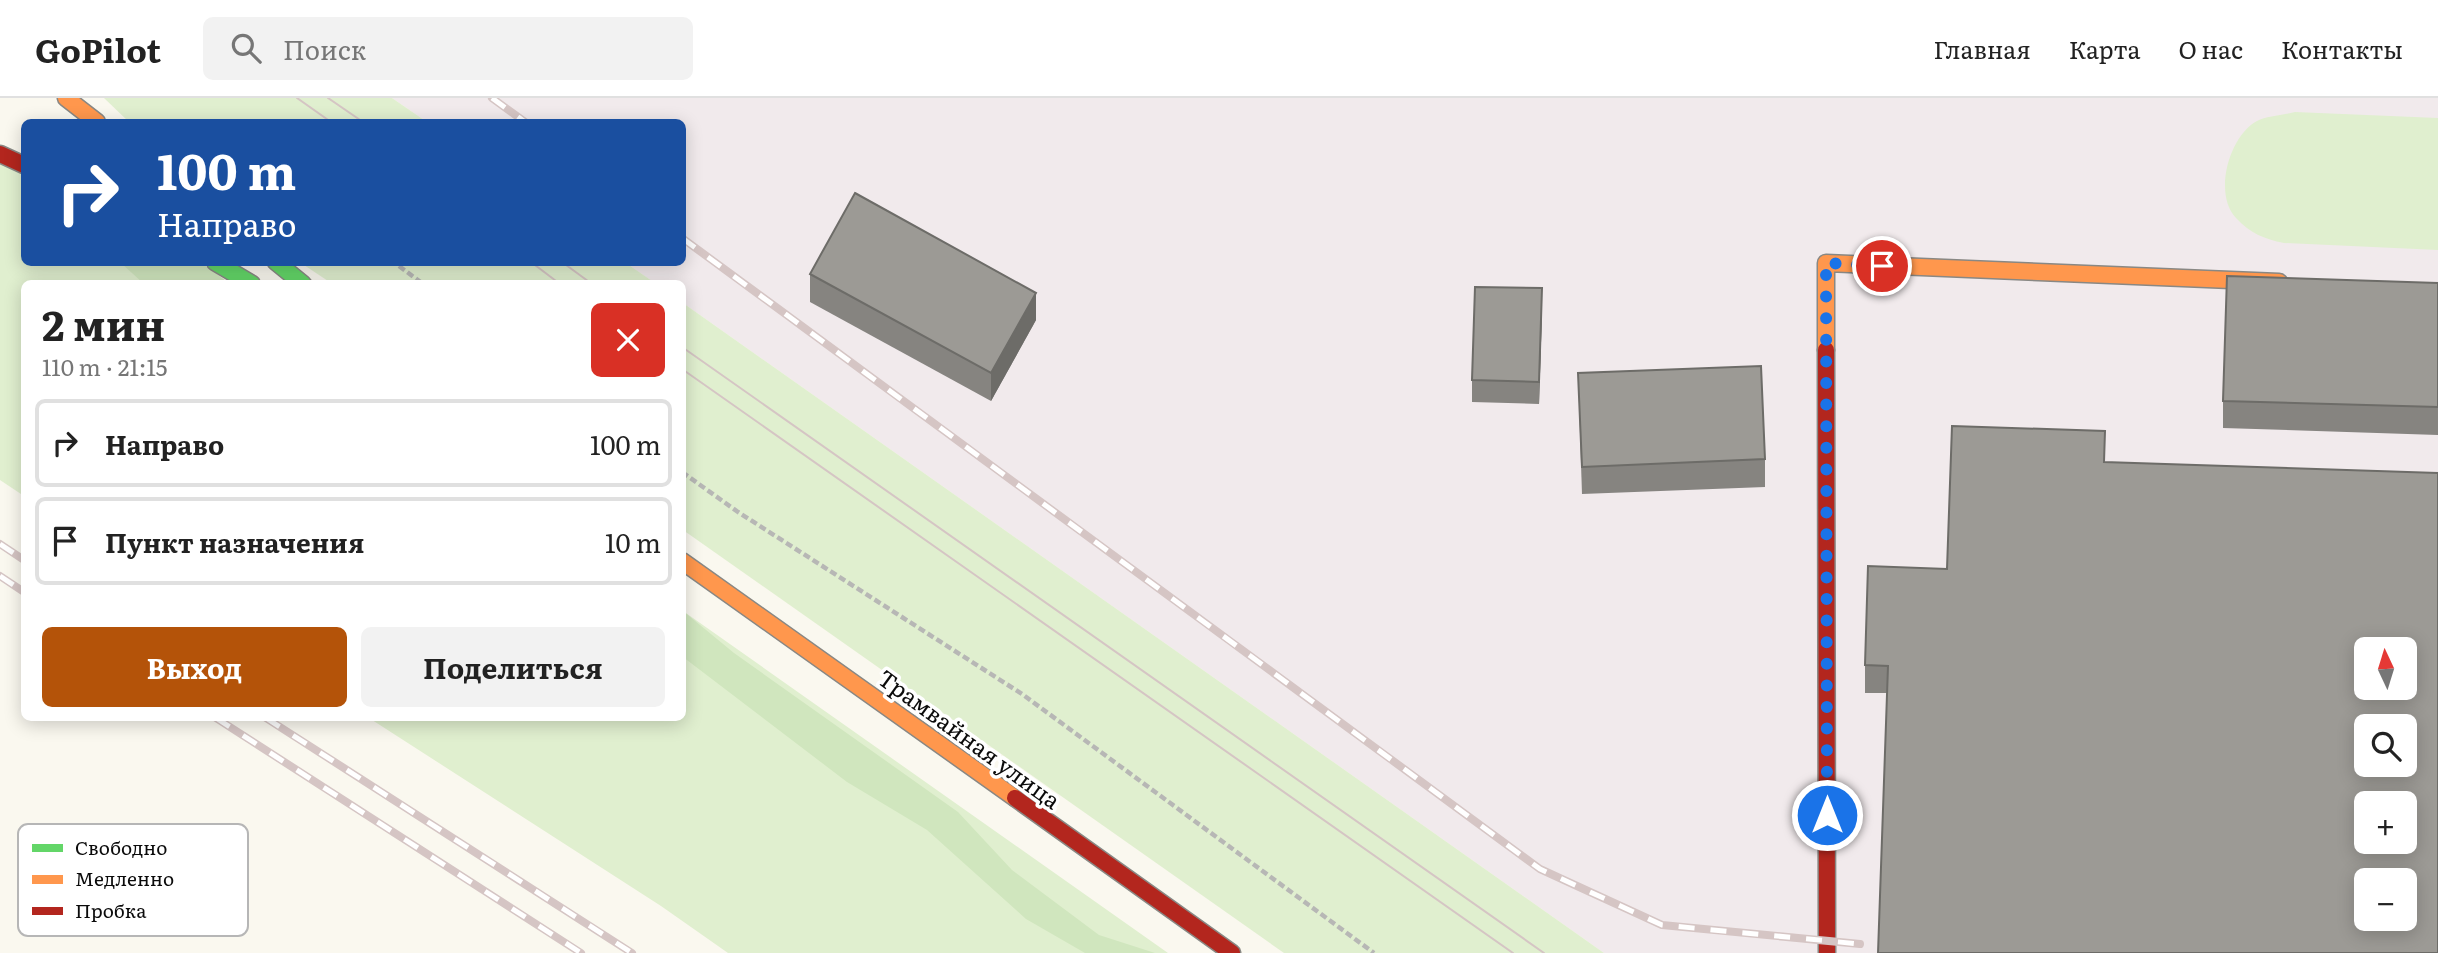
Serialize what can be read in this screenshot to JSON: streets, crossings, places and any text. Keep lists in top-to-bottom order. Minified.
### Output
{"streets":{"street":["Трамвайная улица"]},"legend":["Свободно","Медленно","Пробка"],"north":"top","page":{"header":"GoPilot","search":"Поиск","nav":["Главная","Карта","О нас","Контакты"],"turn":["100 m","Направо"],"heading":["2 мин","110 m · 21:15"],"list":[{"name":"Направо","value":"100 m"},{"name":"Пункт назначения","value":"10 m"}],"buttons":["Выход","Поделиться"],"map_buttons":["+","−"]}}
